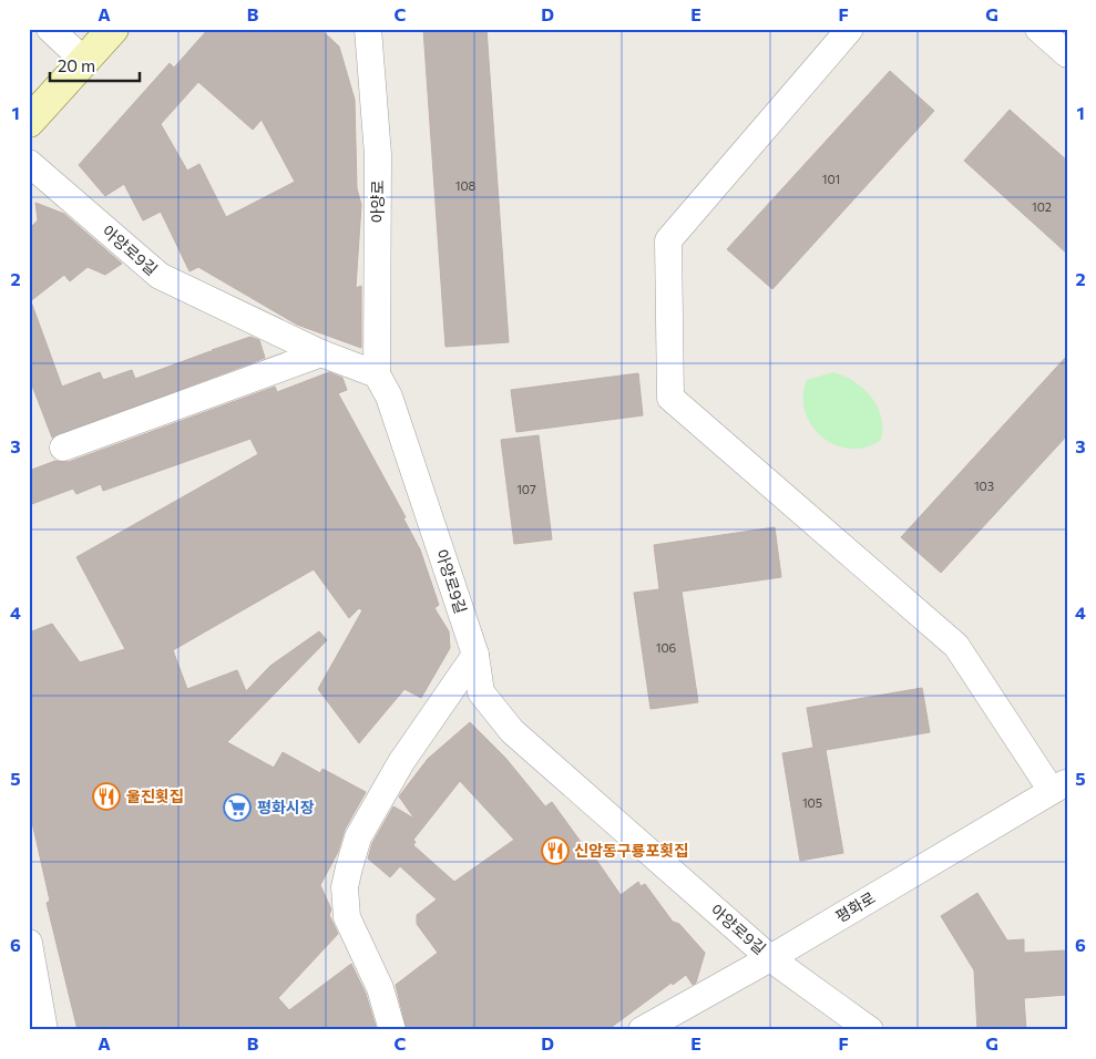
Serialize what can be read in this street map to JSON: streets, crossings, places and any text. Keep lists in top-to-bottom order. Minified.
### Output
{"streets":{"street":["아양로","아양로9길","평화로"]},"crossings":[["아양로","아양로9길"],["아양로9길","평화로"]],"places":{"restaurant":["울진횟집","신암동구룡포횟집"],"supermarket":["평화시장"]},"house_numbers":["101","108","102","103","107","106","105"],"scale_bar":"20 m","grid":{"columns":["A","B","C","D","E","F","G"],"rows":["1","2","3","4","5","6"]}}
